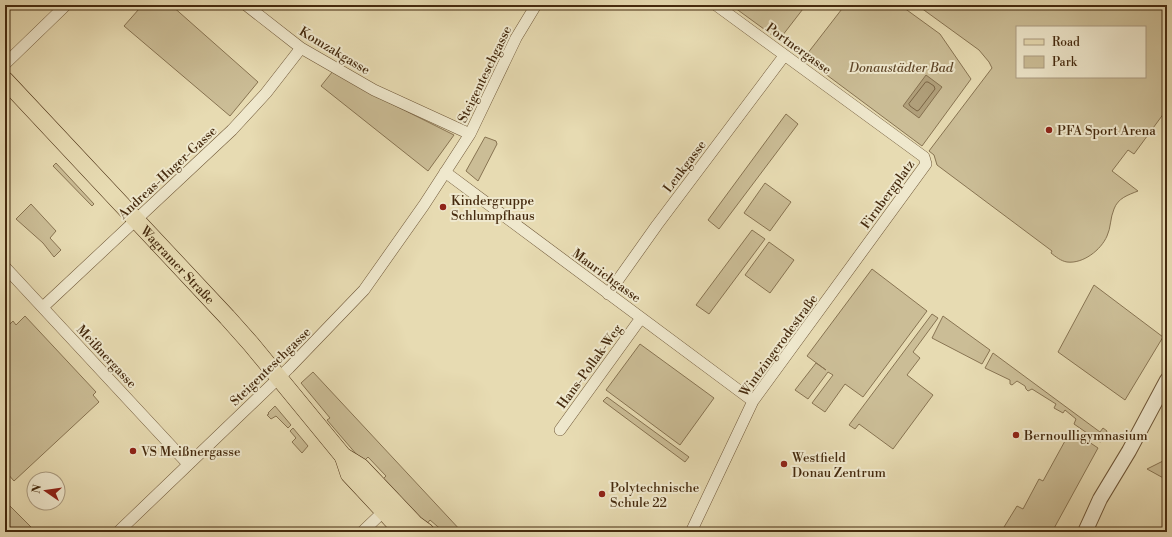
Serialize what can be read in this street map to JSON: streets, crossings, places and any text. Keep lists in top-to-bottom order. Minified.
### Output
{"streets":{"main road":["Wagramer Straße"],"street":["Portnergasse","Komzakgasse","Steigenteschgasse","Lenkgasse","Andreas-Huger-Gasse","Firnbergplatz","Maurichgasse","Wintzingerodestraße","Meißnergasse","Hans-Pollak-Weg"]},"crossings":[["Portnergasse","Lenkgasse"],["Portnergasse","Firnbergplatz"],["Komzakgasse","Steigenteschgasse"],["Komzakgasse","Andreas-Huger-Gasse"],["Steigenteschgasse","Wagramer Straße"],["Steigenteschgasse","Maurichgasse"],["Steigenteschgasse","Meißnergasse"],["Lenkgasse","Maurichgasse"],["Andreas-Huger-Gasse","Wagramer Straße"],["Andreas-Huger-Gasse","Meißnergasse"],["Firnbergplatz","Wintzingerodestraße"],["Maurichgasse","Wintzingerodestraße"],["Maurichgasse","Hans-Pollak-Weg"]],"parks":["Donaustädter Bad"],"places":["PFA Sport Arena","Kindergruppe Schlumpfhaus","Bernoulligymnasium","VS Meißnergasse","Westfield Donau Zentrum","Polytechnische Schule 22"],"legend":["Road","Park"],"north":"left"}
